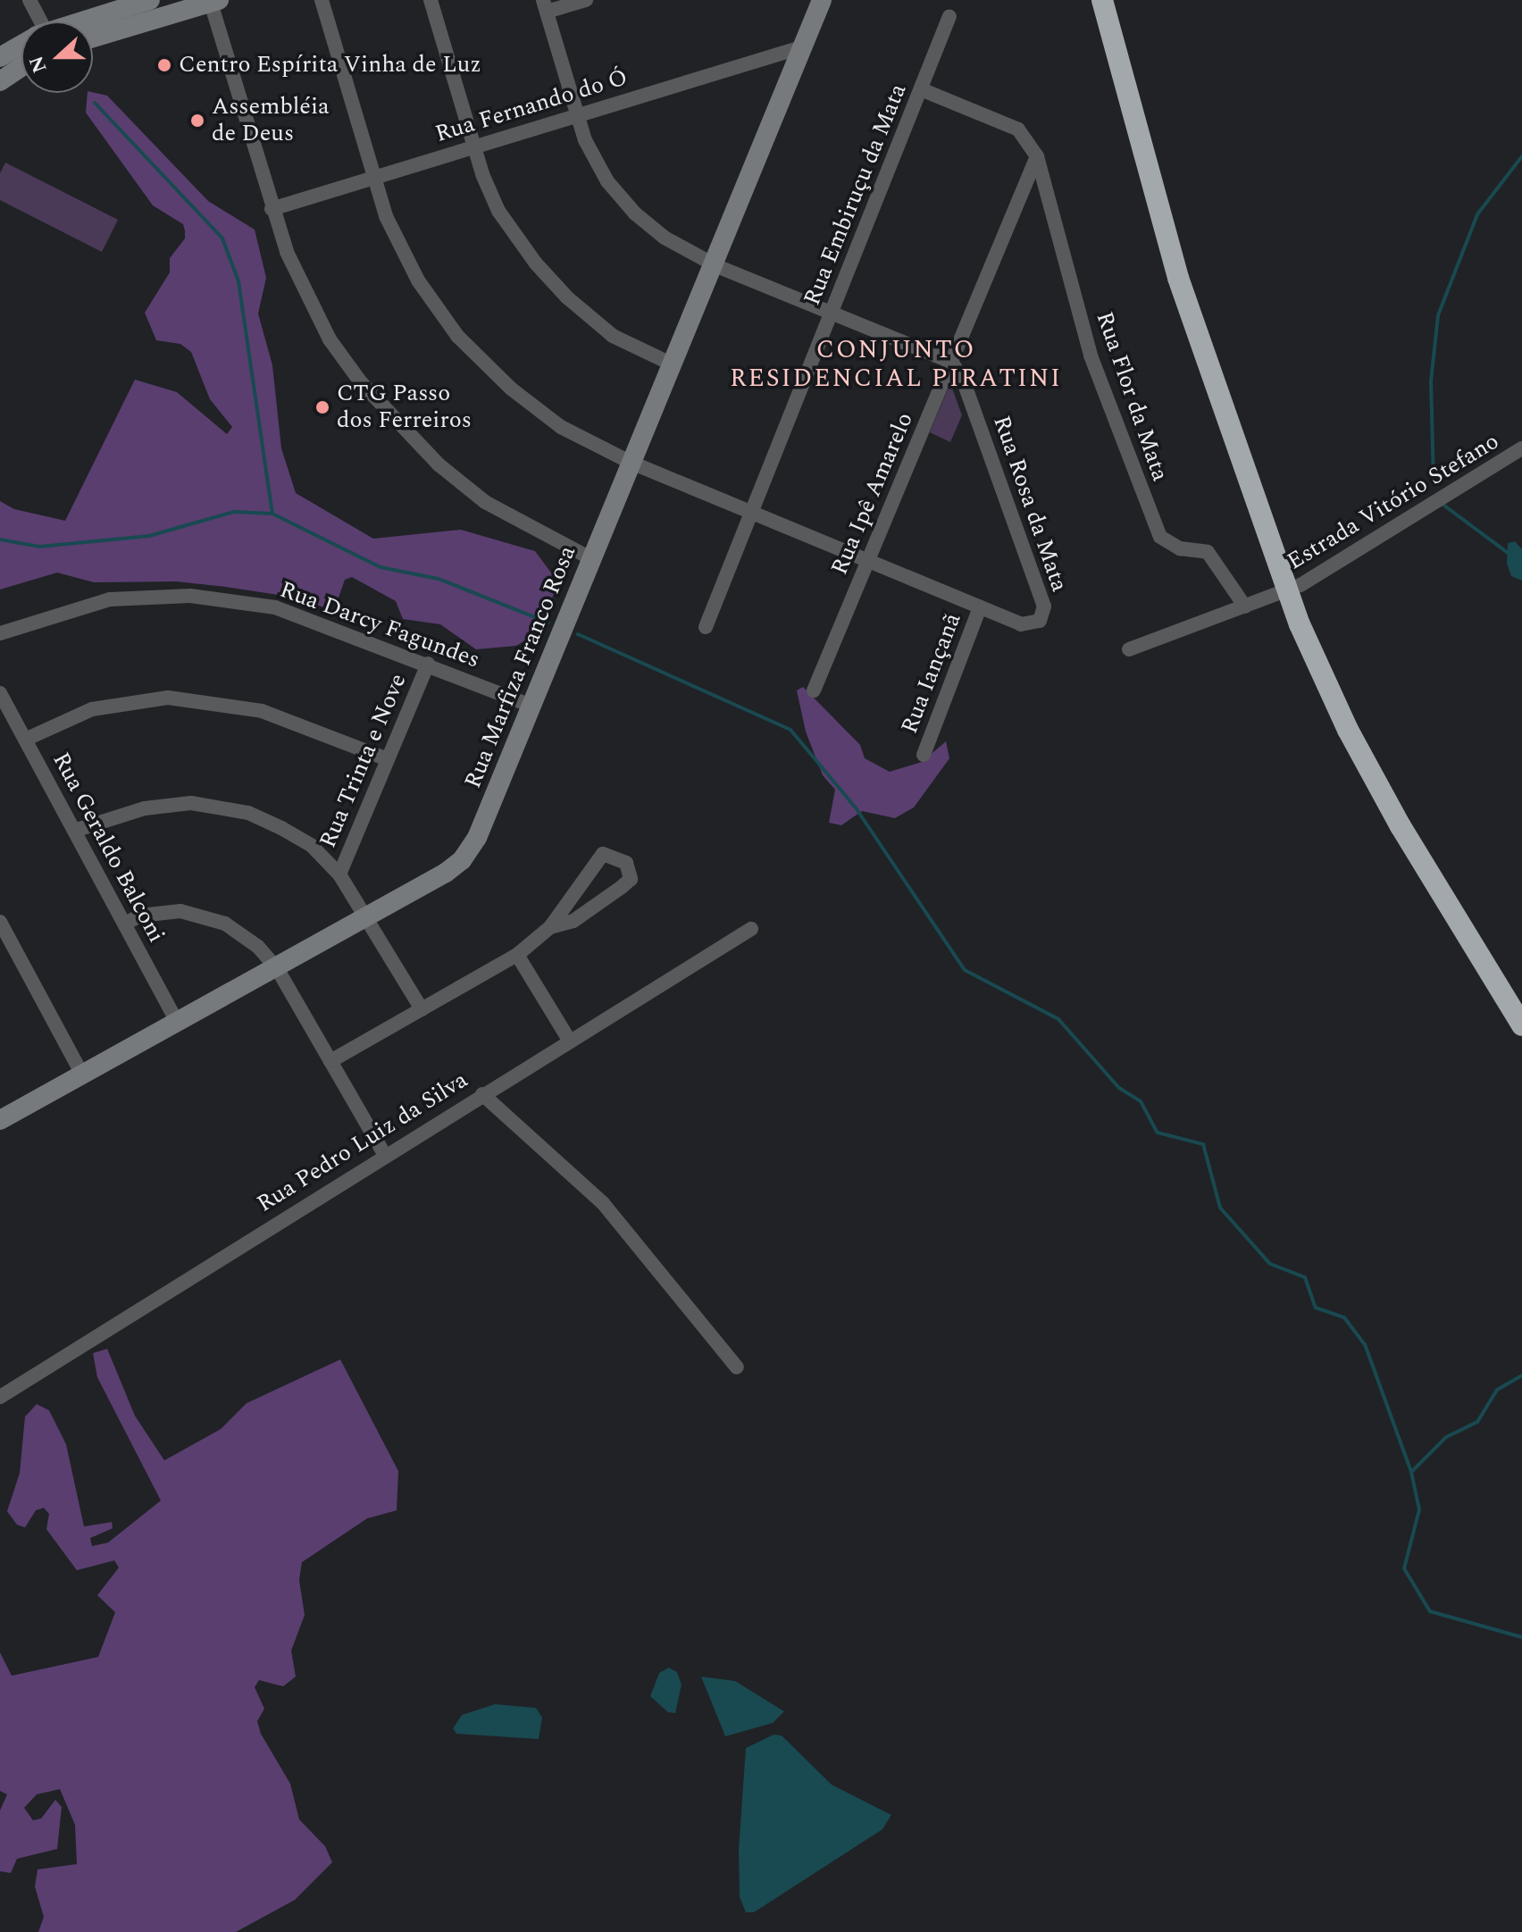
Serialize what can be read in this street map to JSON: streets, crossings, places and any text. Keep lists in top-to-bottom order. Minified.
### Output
{"streets":{"street":["Rua Fernando do Ó","Rua Embiruçu da Mata","Rua Flor da Mata","Rua Ipê Amarelo","Estrada Vitório Stefano","Rua Rosa da Mata","Rua Darcy Fagundes","Rua Marfiza Franco Rosa","Rua Iançanã","Rua Trinta e Nove","Rua Geraldo Balconi","Rua Pedro Luiz da Silva"]},"crossings":[["Rua Fernando do Ó","Rua Marfiza Franco Rosa"],["Rua Flor da Mata","Rua Ipê Amarelo"],["Rua Ipê Amarelo","Rua Rosa da Mata"],["Rua Rosa da Mata","Rua Iançanã"],["Rua Darcy Fagundes","Rua Marfiza Franco Rosa"],["Rua Darcy Fagundes","Rua Trinta e Nove"],["Rua Marfiza Franco Rosa","Rua Geraldo Balconi"]],"districts":["CONJUNTO RESIDENCIAL PIRATINI"],"places":["Centro Espírita Vinha de Luz","Assembléia de Deus","CTG Passo dos Ferreiros"],"north":"left"}
